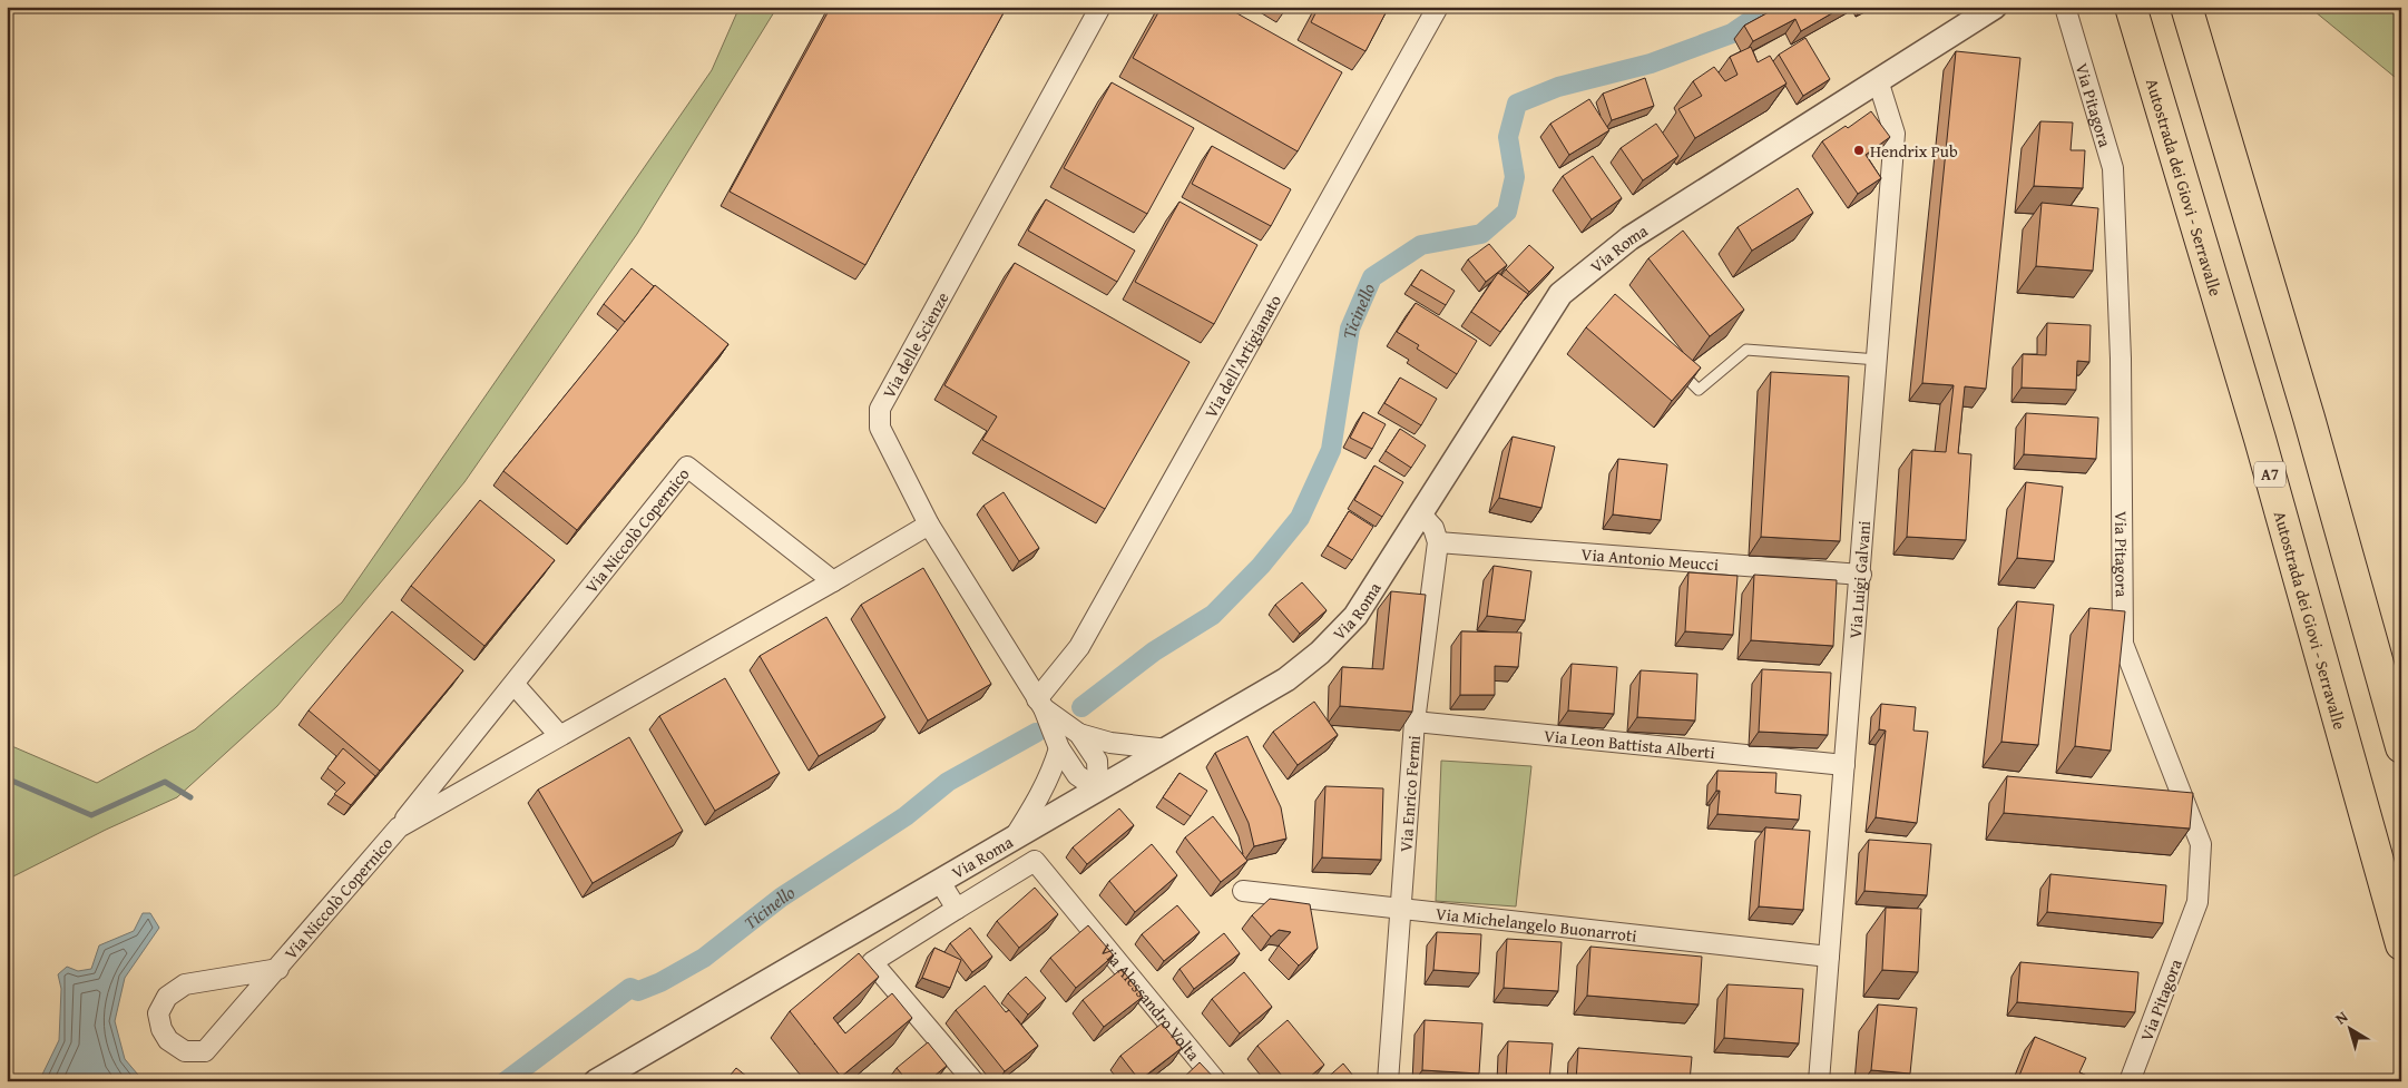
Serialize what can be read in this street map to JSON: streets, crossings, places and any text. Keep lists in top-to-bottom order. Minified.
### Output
{"streets":{"highway":["Autostrada dei Giovi - Serravalle","A7"],"street":["Via Pitagora","Via Roma","Via delle Scienze","Via dell'Artigianato","Via Niccolò Copernico","Via Antonio Meucci","Via Luigi Galvani","Via Leon Battista Alberti","Via Enrico Fermi","Via Michelangelo Buonarroti","Via Alessandro Volta"]},"crossings":[["Via Roma","Via delle Scienze"],["Via Roma","Via Luigi Galvani"],["Via delle Scienze","Via dell'Artigianato"],["Via delle Scienze","Via Niccolò Copernico"],["Via Antonio Meucci","Via Luigi Galvani"],["Via Antonio Meucci","Via Enrico Fermi"],["Via Luigi Galvani","Via Leon Battista Alberti"],["Via Luigi Galvani","Via Michelangelo Buonarroti"],["Via Leon Battista Alberti","Via Enrico Fermi"],["Via Enrico Fermi","Via Michelangelo Buonarroti"]],"water":["Ticinello"],"places":["Hendrix Pub"],"north":"top left"}
